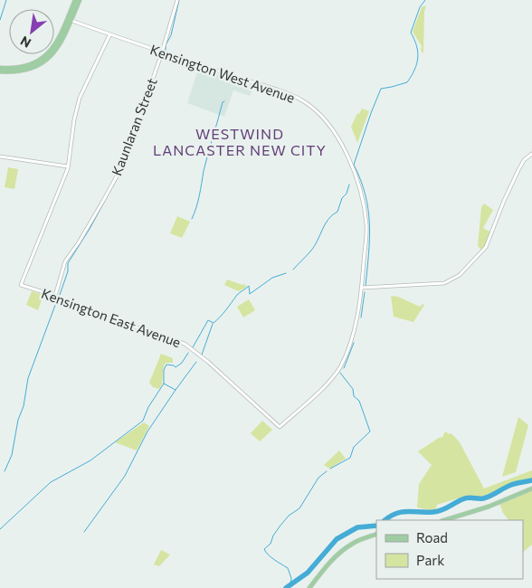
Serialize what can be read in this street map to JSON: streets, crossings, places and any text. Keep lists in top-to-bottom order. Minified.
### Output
{"streets":{"street":["Kensington West Avenue","Kaunlaran Street","Kensington East Avenue"]},"crossings":[["Kensington West Avenue","Kaunlaran Street"],["Kensington West Avenue","Kensington East Avenue"],["Kaunlaran Street","Kensington East Avenue"]],"districts":["WESTWIND LANCASTER NEW CITY"],"legend":["Road","Park"],"north":"bottom left"}
